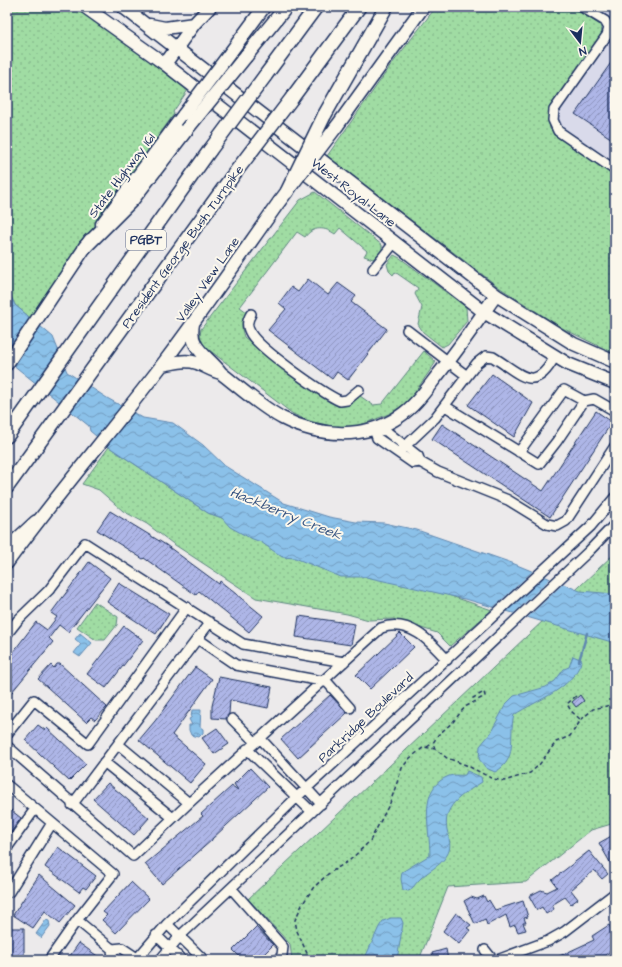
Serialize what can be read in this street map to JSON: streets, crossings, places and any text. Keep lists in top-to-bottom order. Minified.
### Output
{"streets":{"highway":["PGBT","President George Bush Turnpike"],"main road":["State Highway 161","West Royal Lane","Valley View Lane"],"street":["Parkridge Boulevard"]},"water":["Hackberry Creek"],"north":"bottom"}
